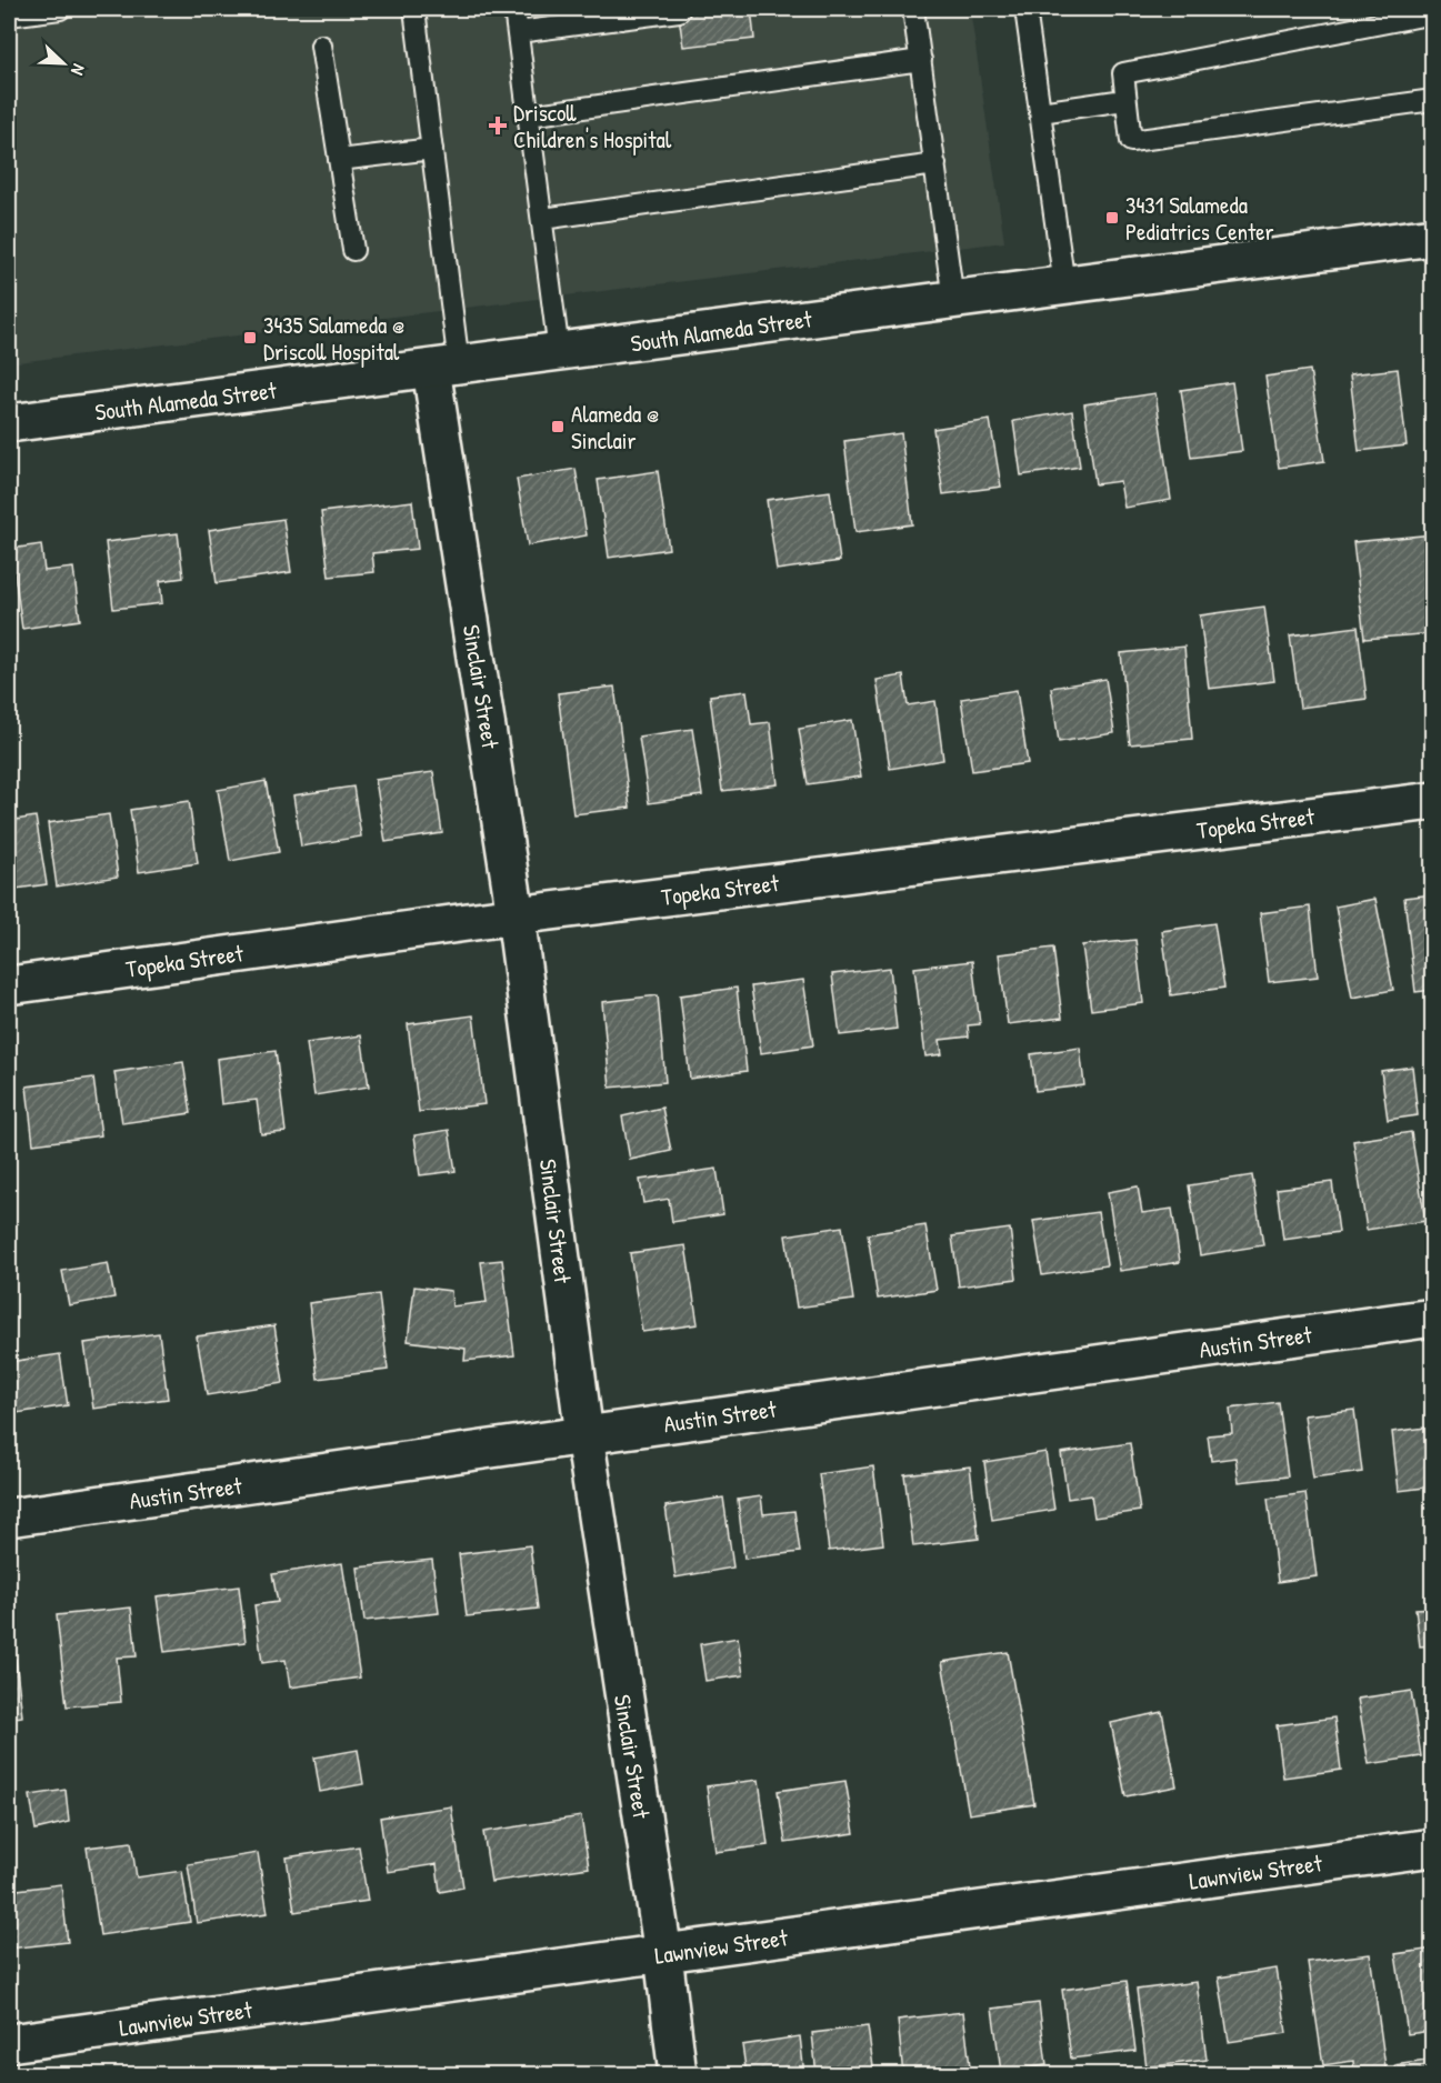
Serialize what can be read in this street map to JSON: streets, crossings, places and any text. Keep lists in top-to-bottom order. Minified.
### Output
{"streets":{"street":["South Alameda Street","Sinclair Street","Topeka Street","Austin Street","Lawnview Street"]},"crossings":[["South Alameda Street","Sinclair Street"],["Sinclair Street","Topeka Street"],["Sinclair Street","Austin Street"],["Sinclair Street","Lawnview Street"]],"places":{"health":["Driscoll Children's Hospital"],"transit":["3431 Salameda Pediatrics Center","3435 Salameda @ Driscoll Hospital","Alameda @ Sinclair"]},"north":"bottom right"}
